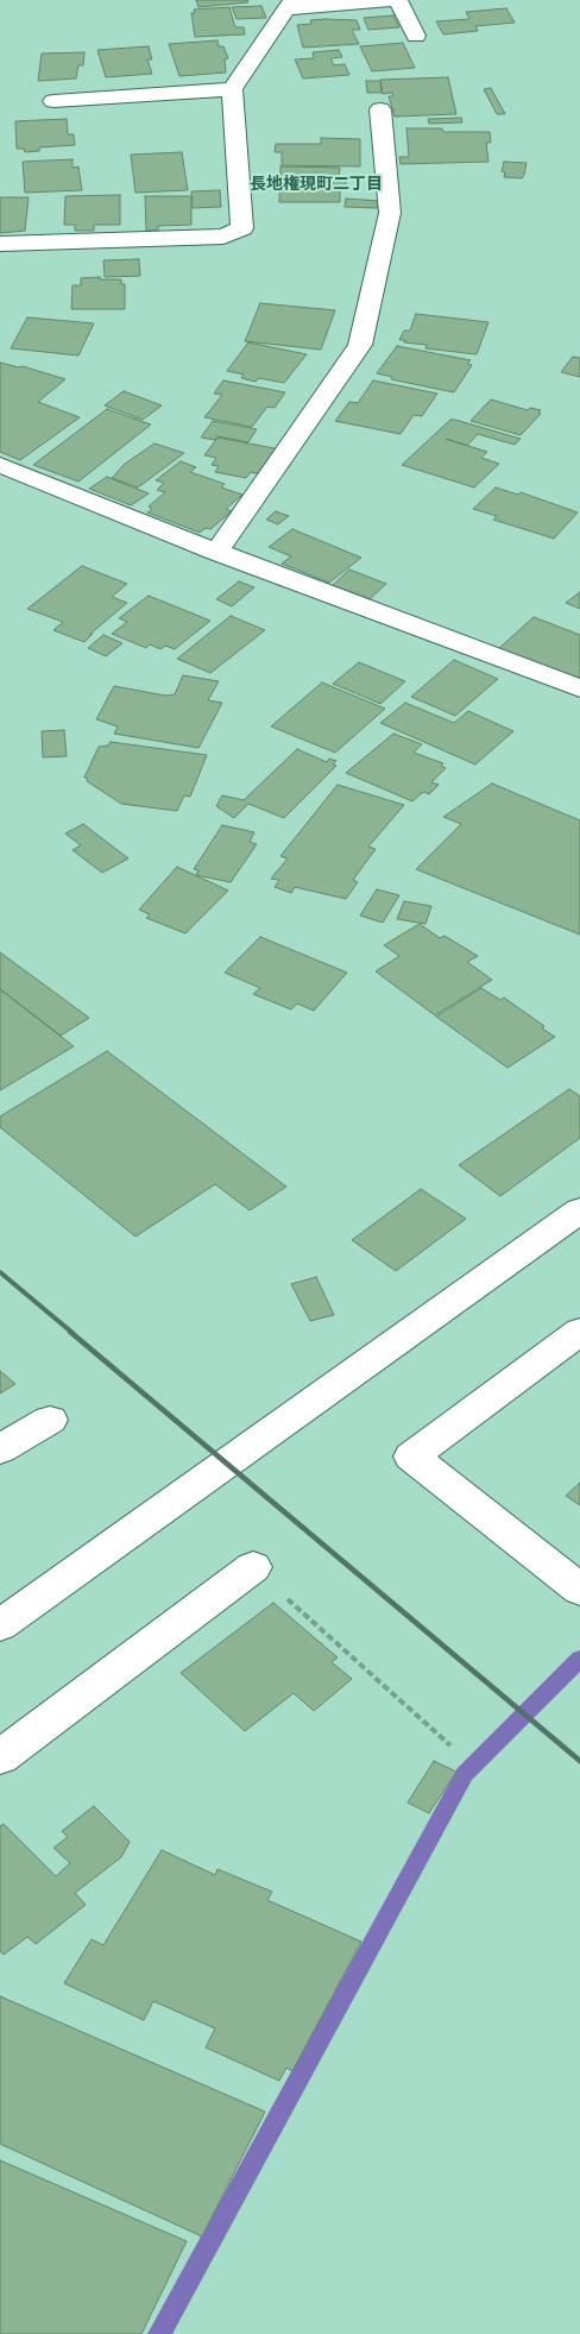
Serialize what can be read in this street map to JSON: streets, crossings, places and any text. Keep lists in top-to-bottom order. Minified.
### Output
{"districts":["長地権現町二丁目"]}
